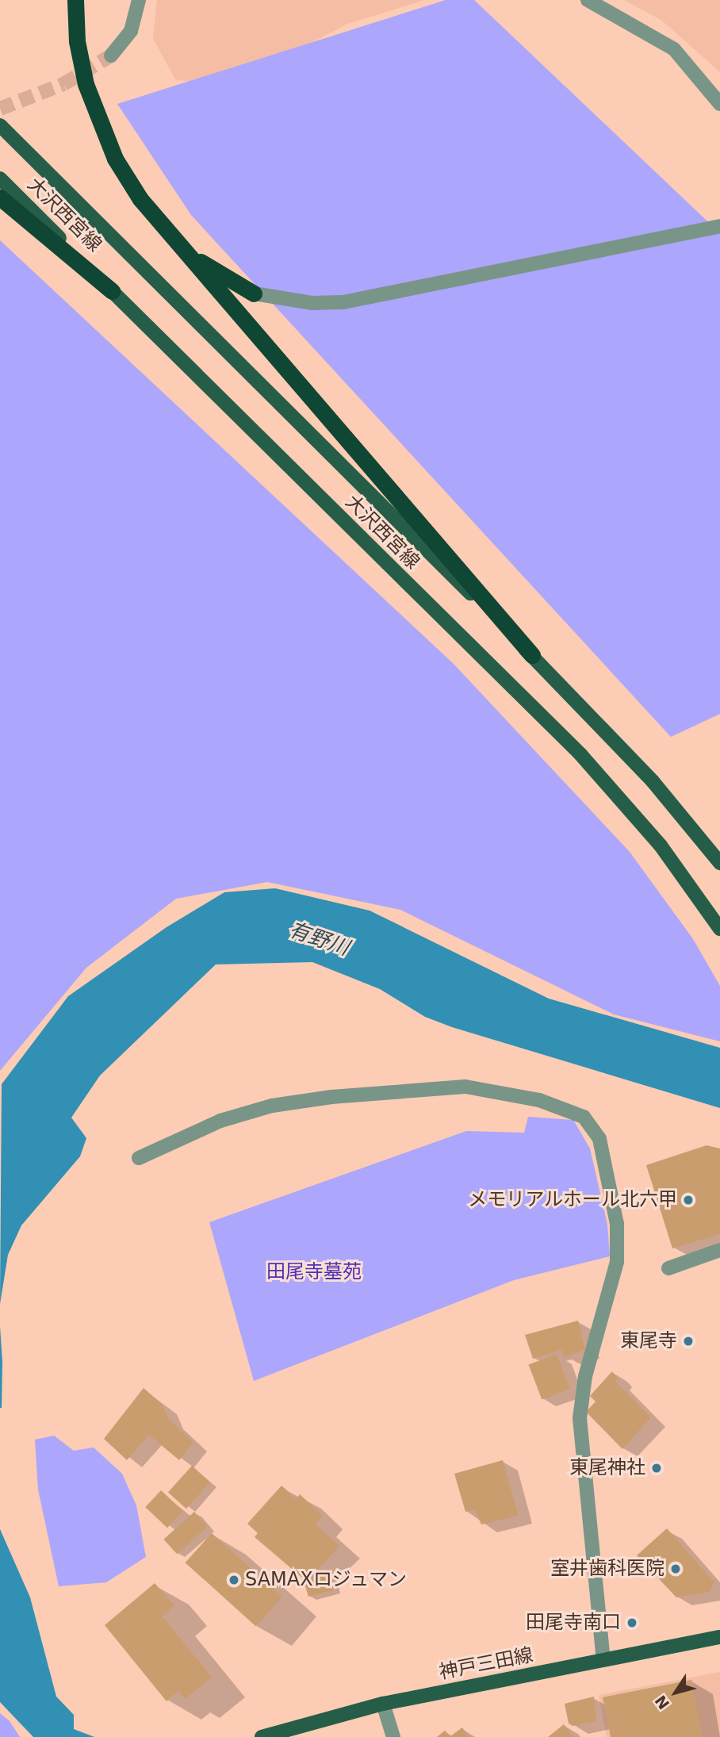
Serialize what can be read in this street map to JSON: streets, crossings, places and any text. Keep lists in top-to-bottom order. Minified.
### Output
{"streets":{"main road":["大沢西宮線","神戸三田線"]},"water":["有野川"],"parks":["田尾寺墓苑"],"places":["メモリアルホール北六甲","東尾寺","東尾神社","室井歯科医院","SAMAXロジュマン","田尾寺南口"],"north":"bottom left"}
